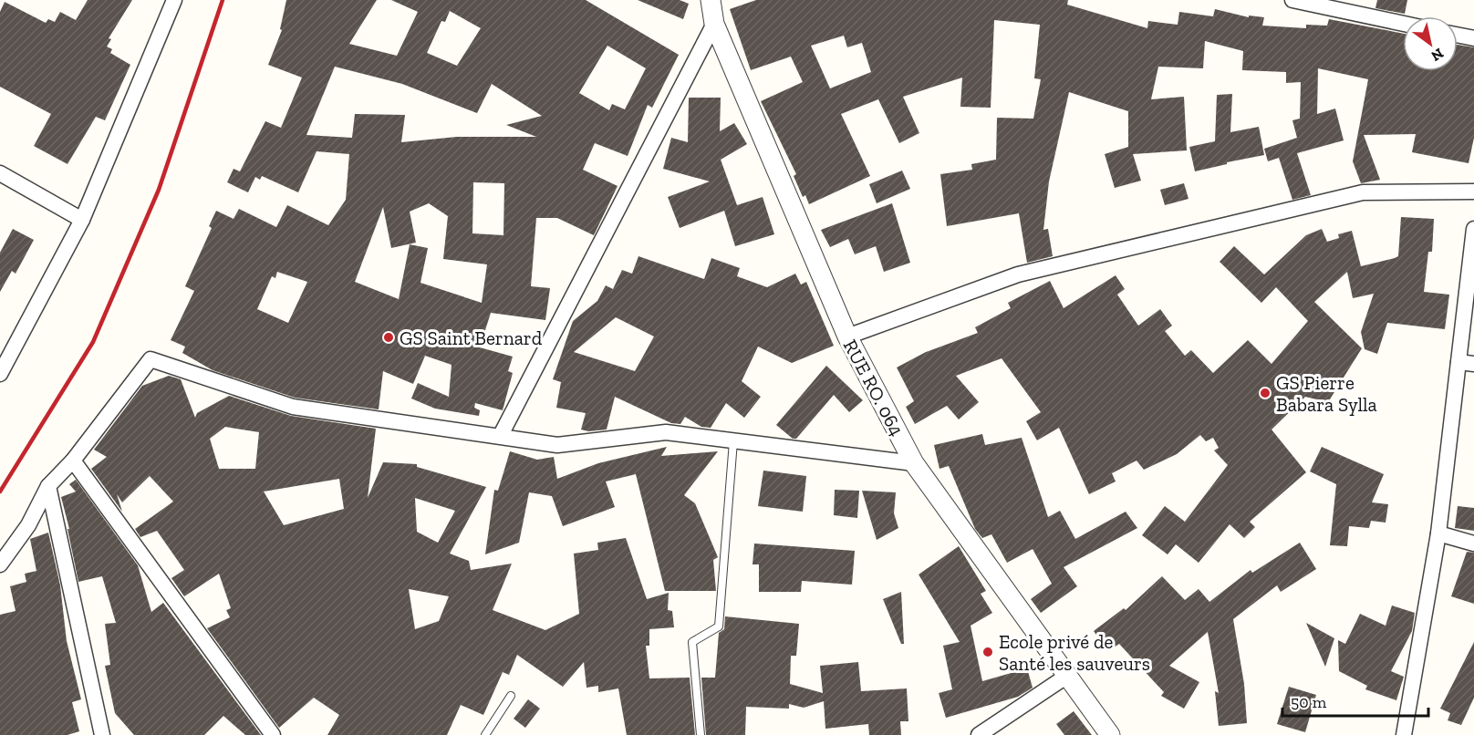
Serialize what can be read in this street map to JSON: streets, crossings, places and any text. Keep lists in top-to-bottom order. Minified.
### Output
{"streets":{"street":["RUE RO. 064"]},"places":["GS Saint Bernard","GS Pierre Babara Sylla","Ecole privé de Santé les sauveurs"],"scale_bar":"50 m","north":"bottom right"}
